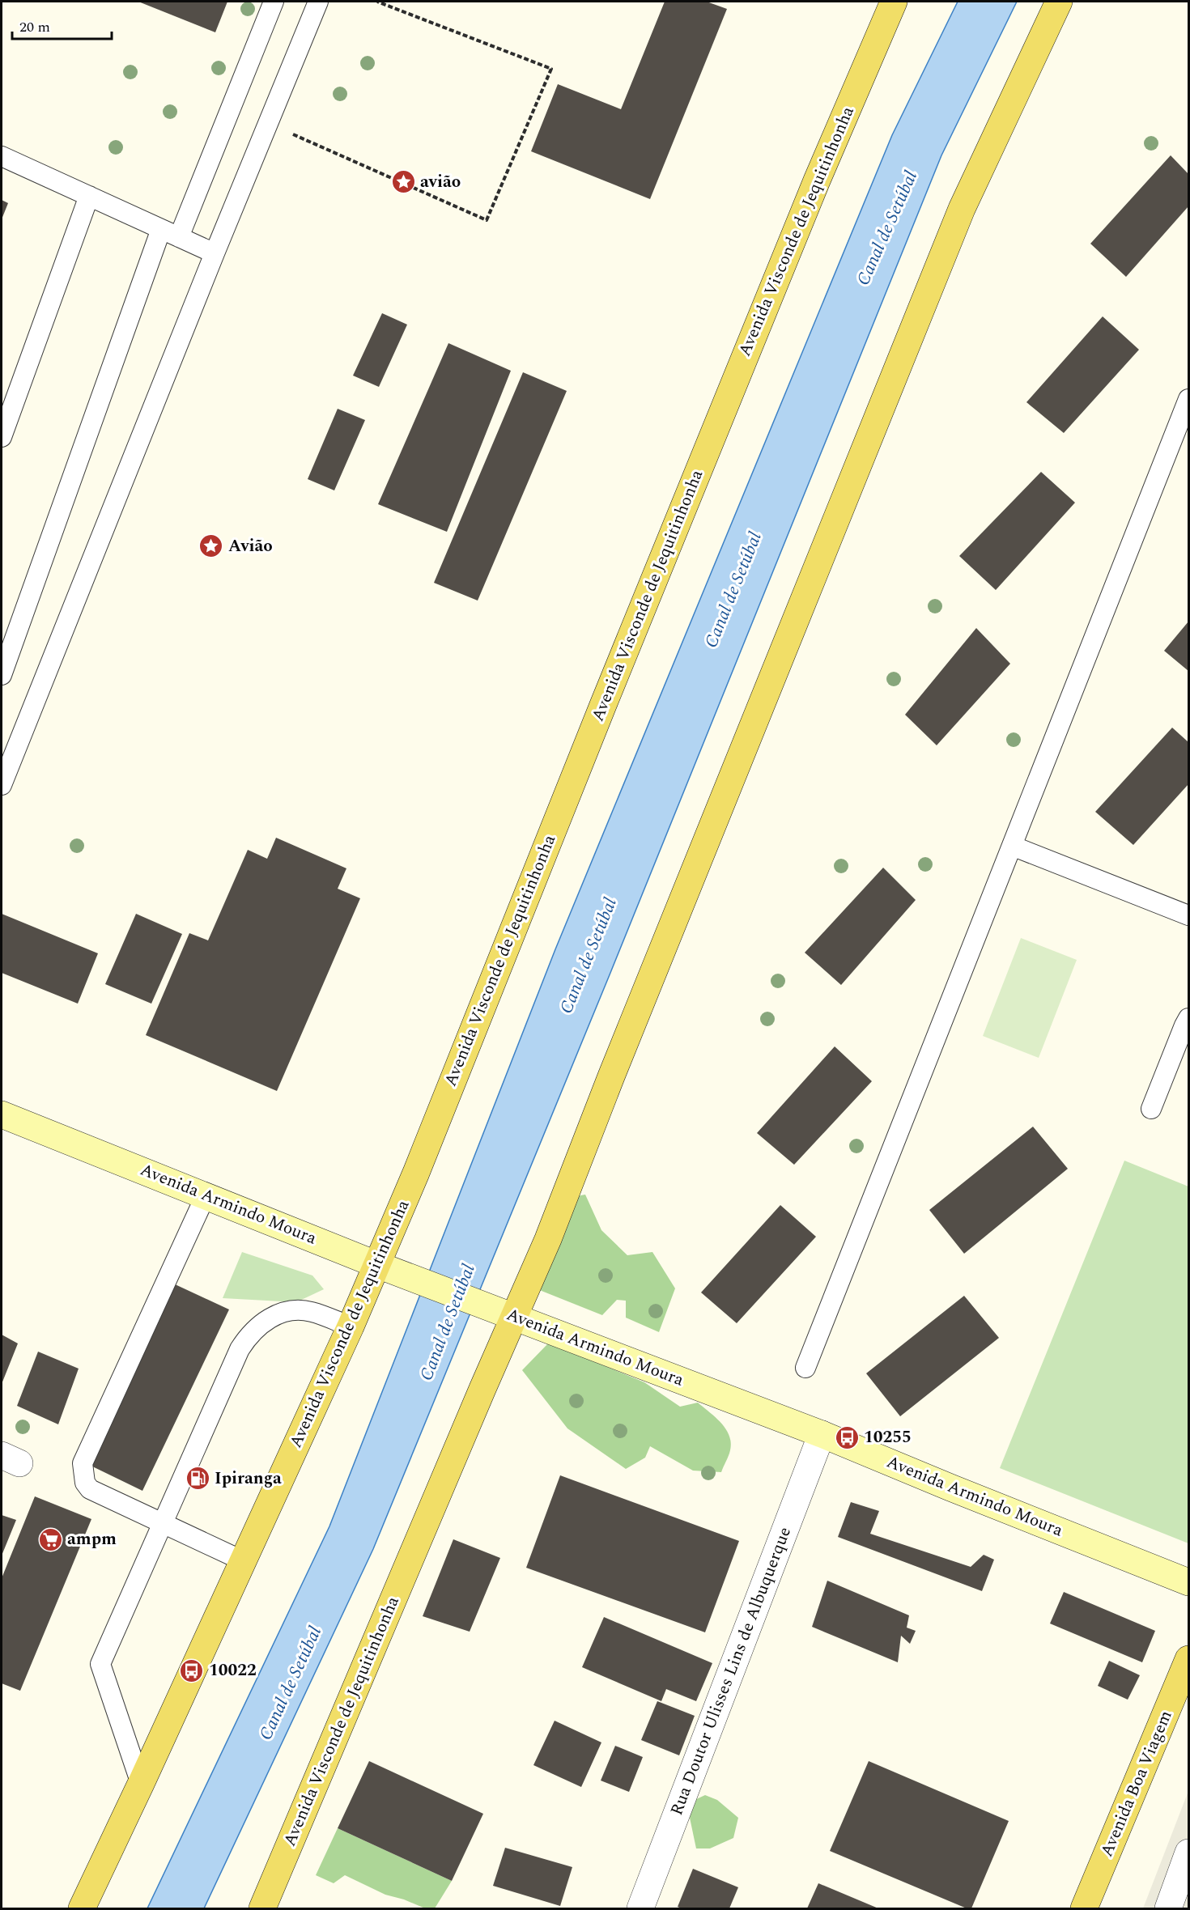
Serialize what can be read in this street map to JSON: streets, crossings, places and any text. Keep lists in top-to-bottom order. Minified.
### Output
{"streets":{"main road":["Avenida Visconde de Jequitinhonha","Avenida Armindo Moura","Avenida Boa Viagem"],"street":["Rua Doutor Ulisses Lins de Albuquerque"]},"crossings":[["Avenida Visconde de Jequitinhonha","Avenida Armindo Moura"],["Avenida Armindo Moura","Rua Doutor Ulisses Lins de Albuquerque"]],"water":["Canal de Setúbal"],"places":{"place":["avião","Avião"],"bus stop":["10255","10022"],"fuel station":["Ipiranga"],"supermarket":["ampm"]},"scale_bar":"20 m"}
